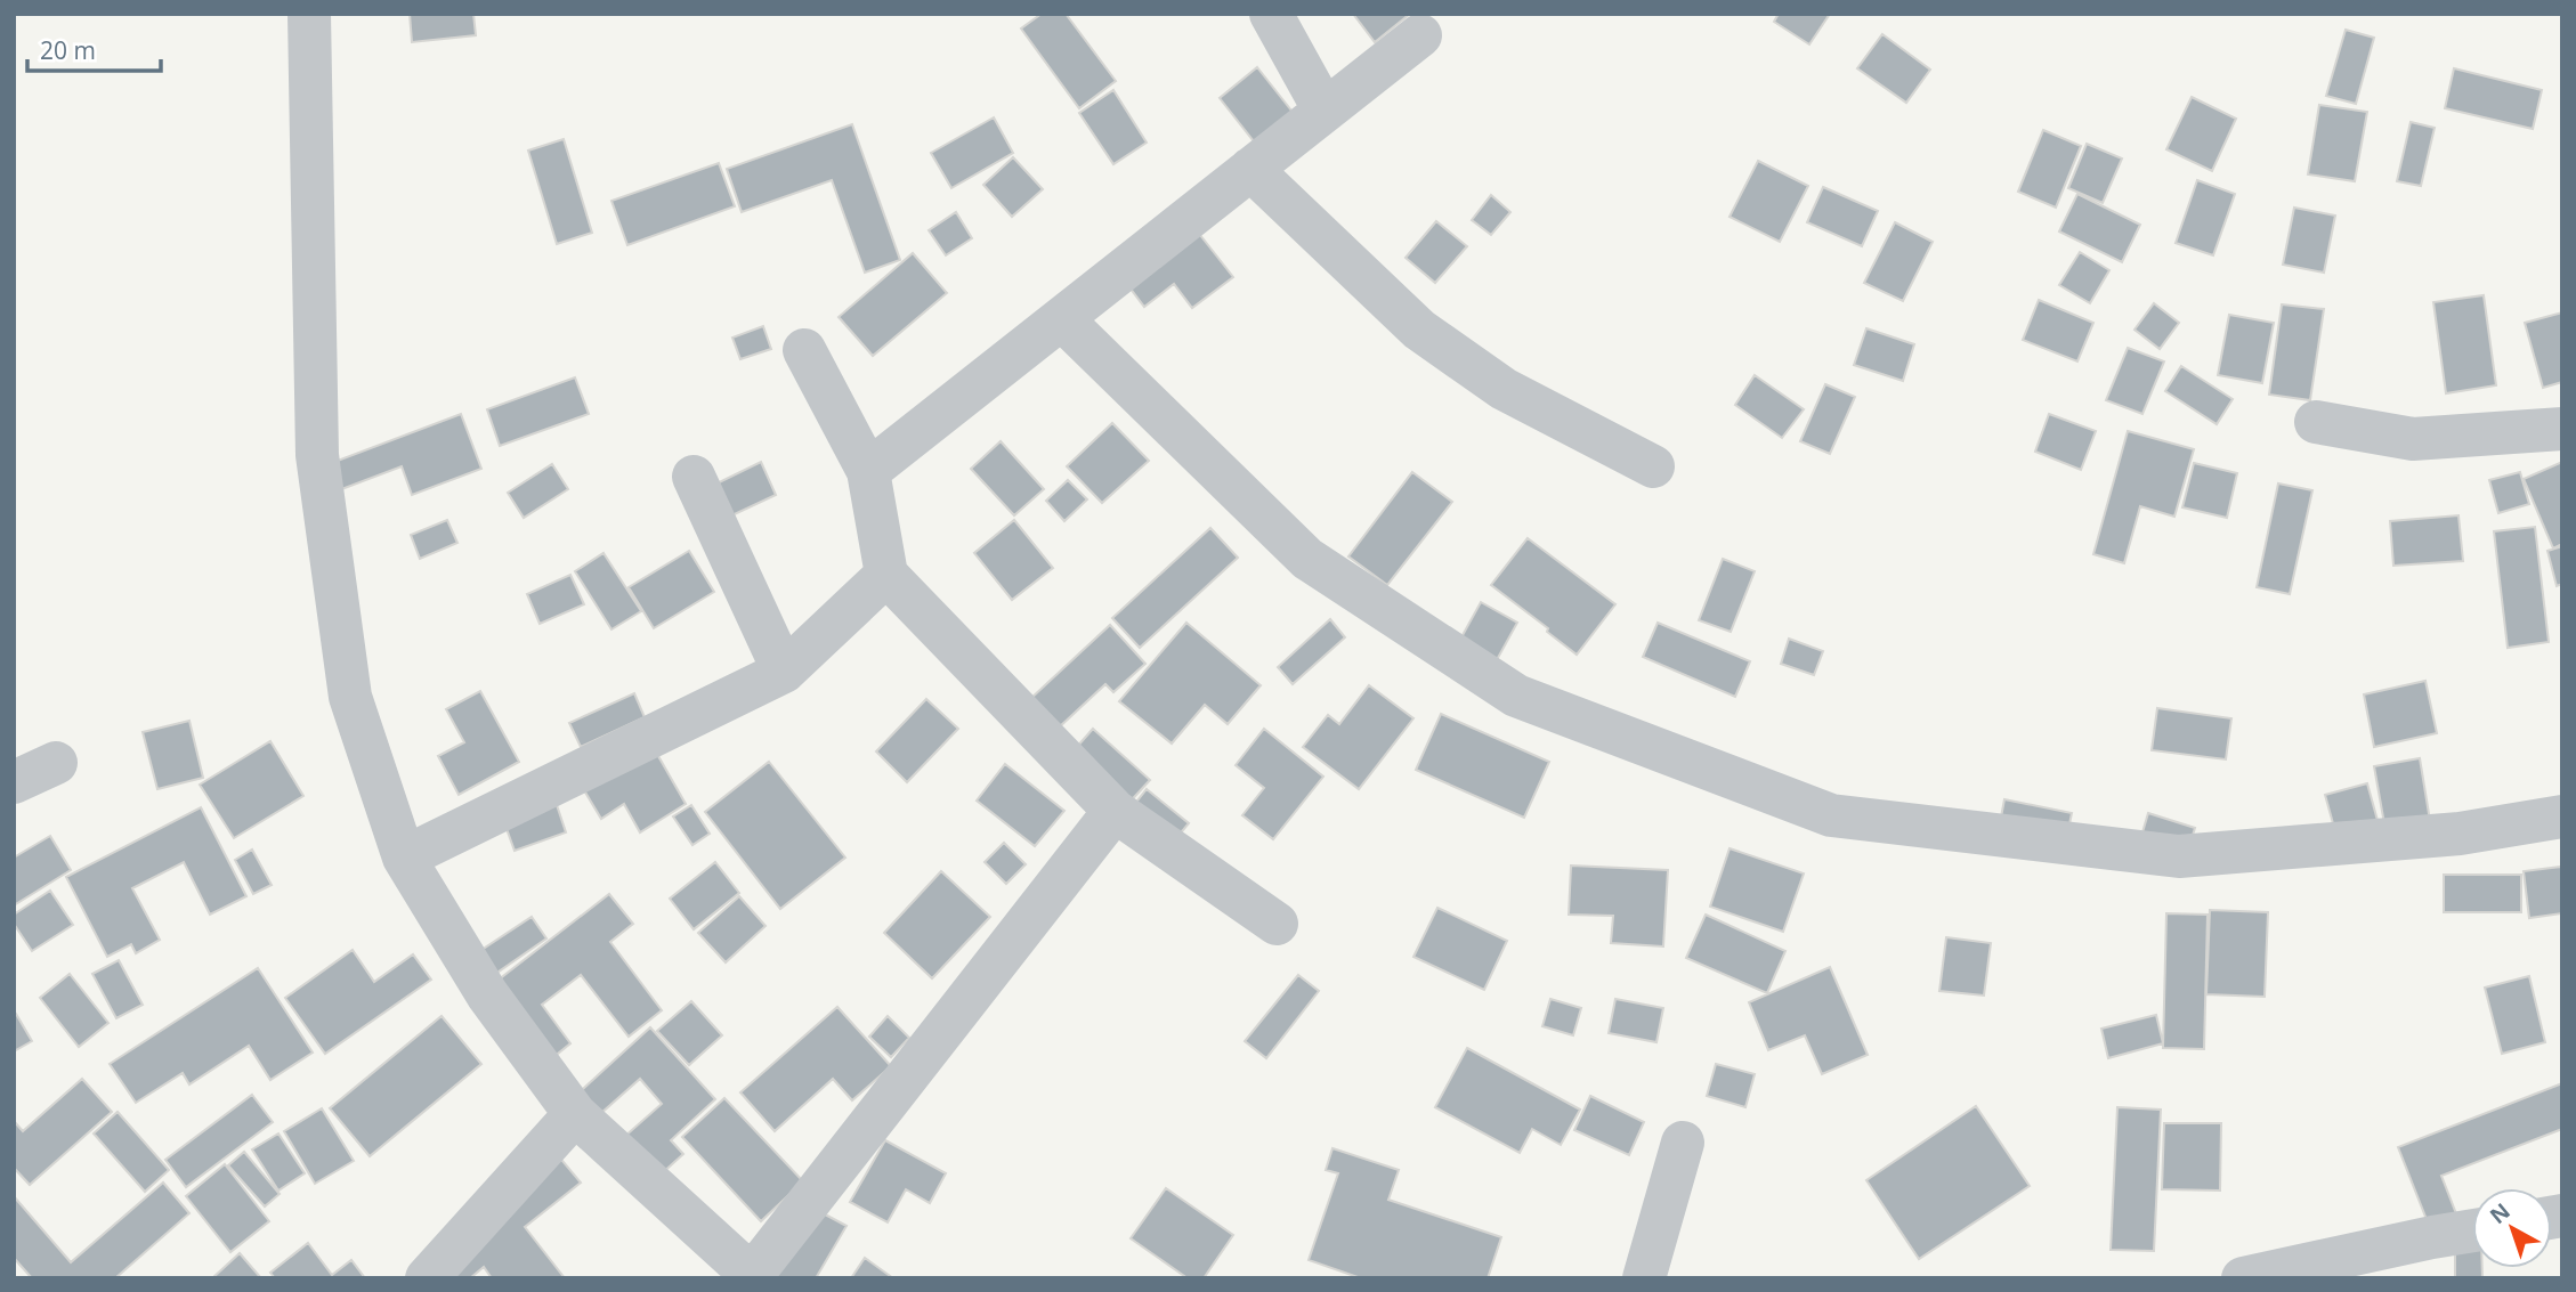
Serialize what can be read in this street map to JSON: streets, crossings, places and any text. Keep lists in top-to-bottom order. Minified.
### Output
{"scale_bar":"20 m","north":"top left"}
